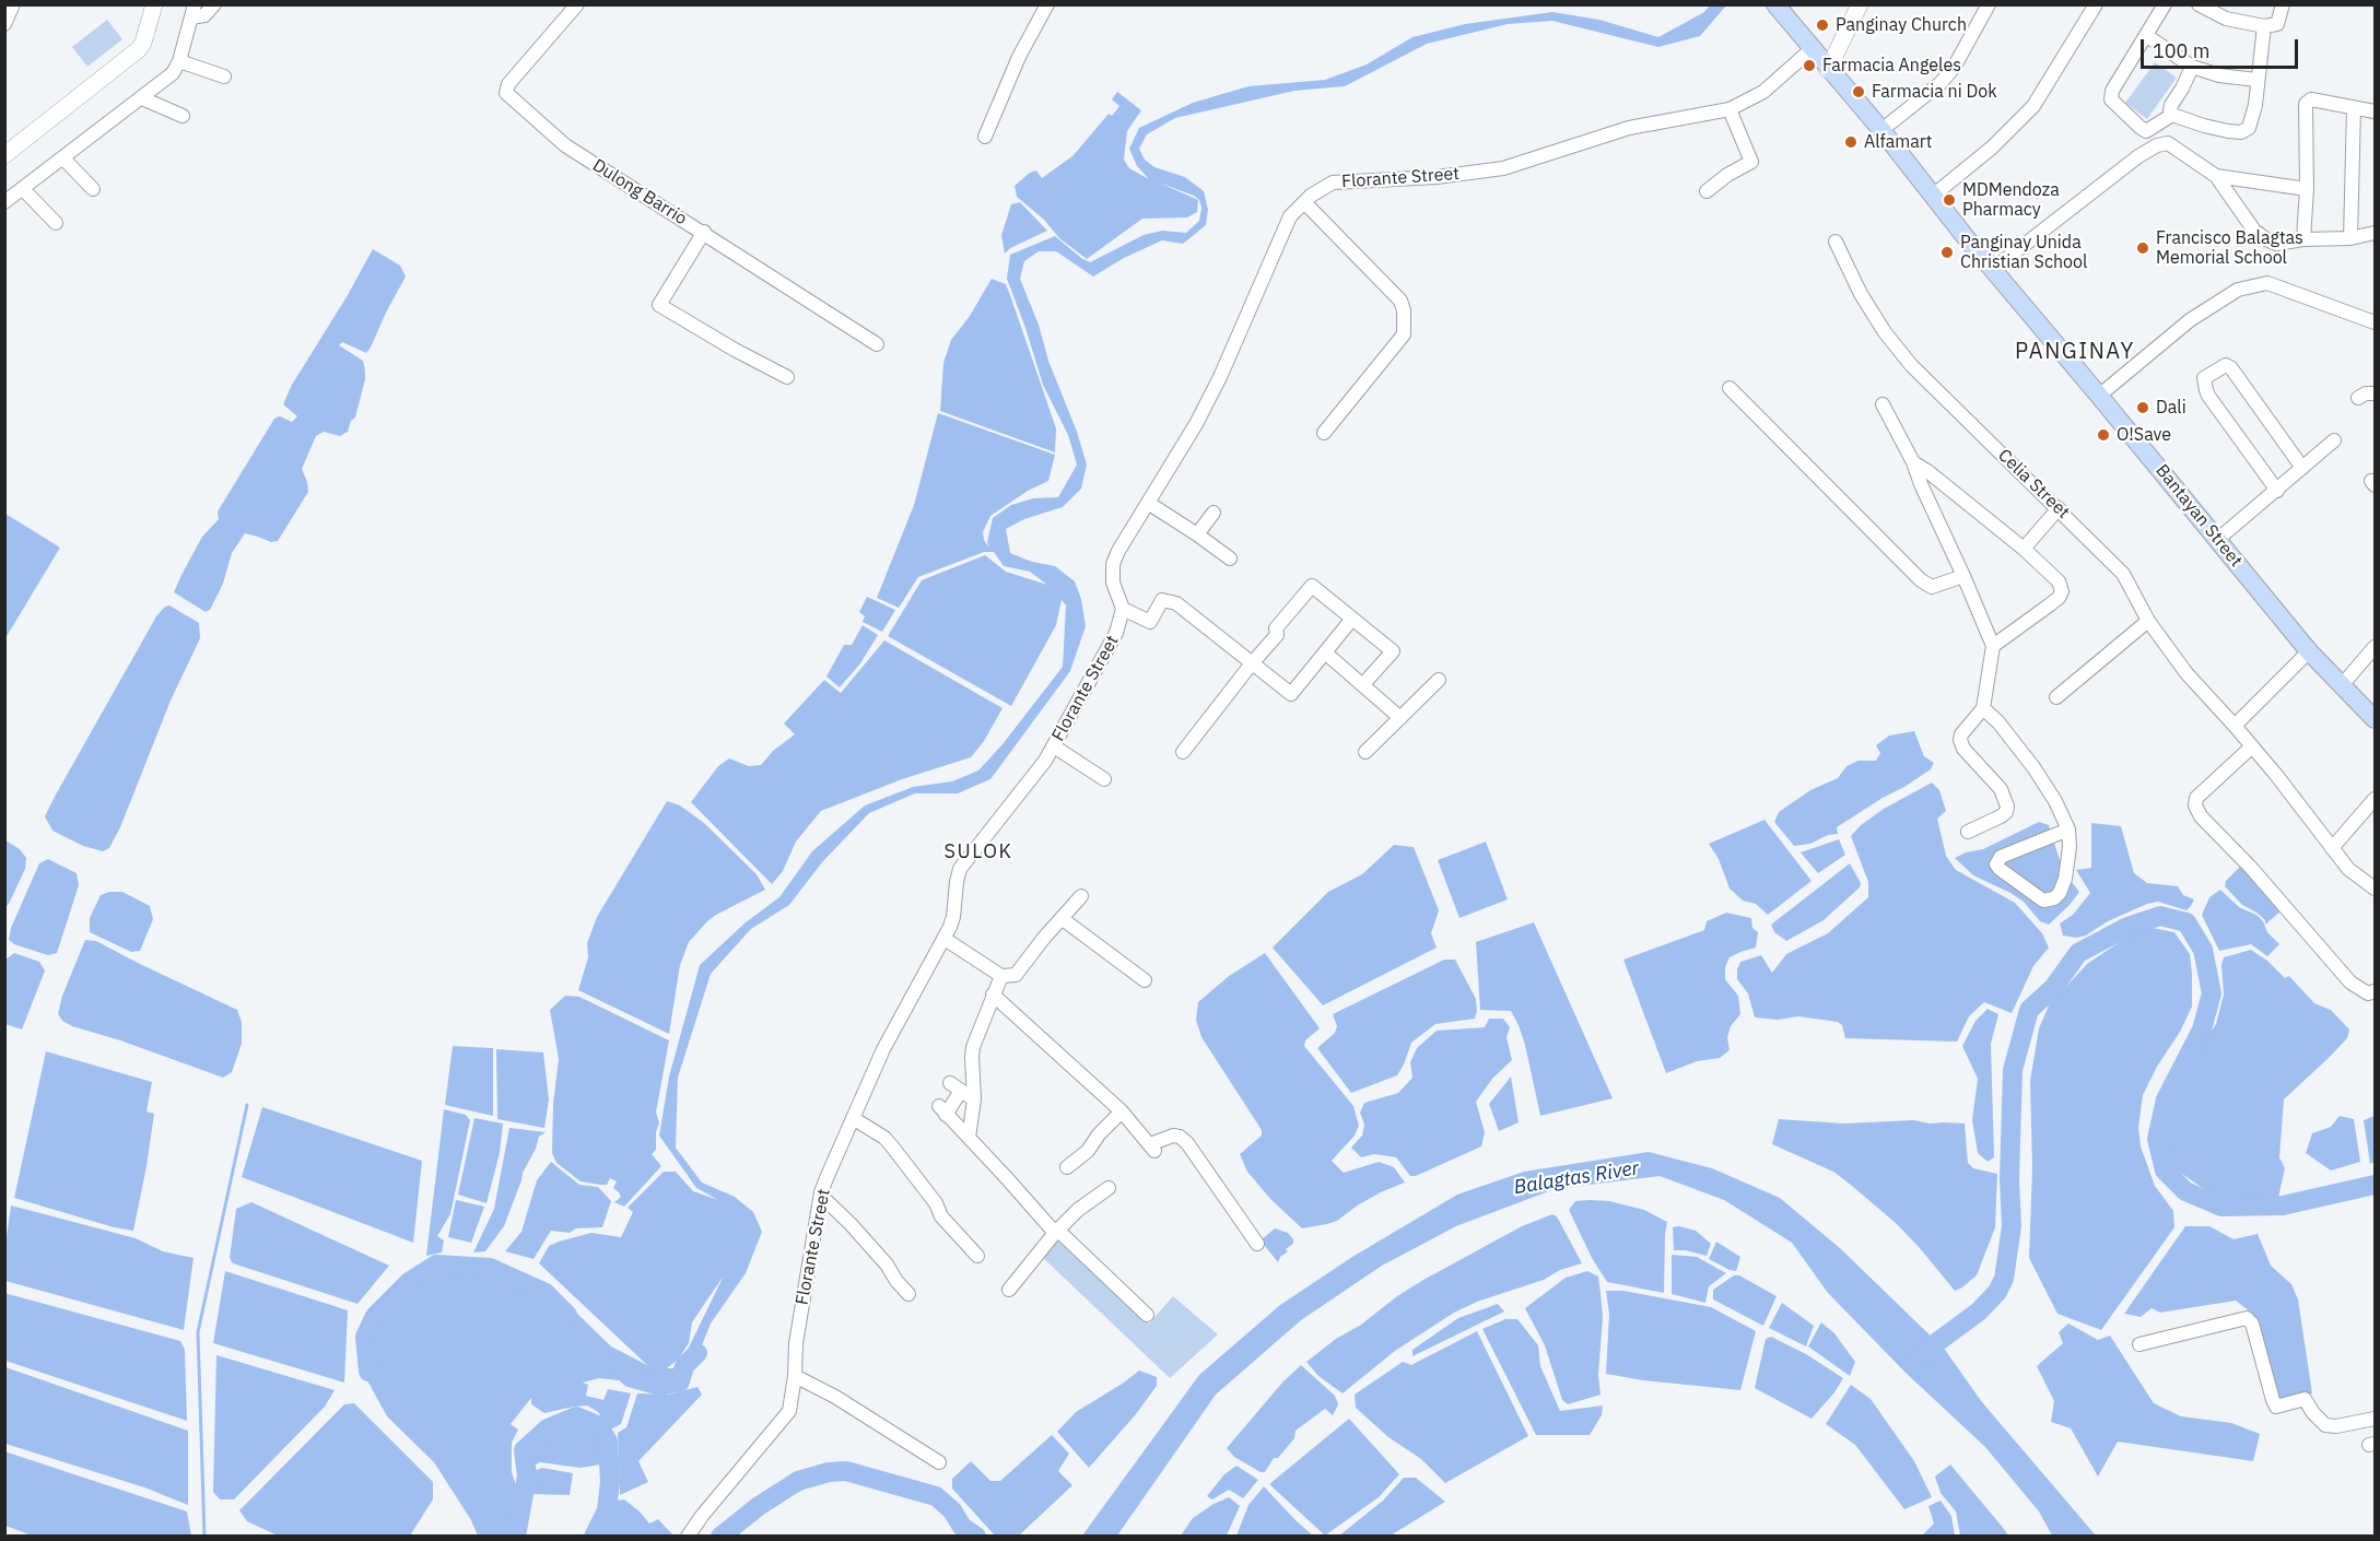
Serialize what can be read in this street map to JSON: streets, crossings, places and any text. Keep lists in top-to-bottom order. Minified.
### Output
{"streets":{"main road":["Bantayan Street"],"street":["Florante Street","Dulong Barrio","Celia Street"]},"crossings":[["Florante Street","Bantayan Street"]],"districts":["PANGINAY","SULOK"],"water":["Balagtas River"],"places":["Panginay Church","Farmacia Angeles","Farmacia ni Dok","Alfamart","MDMendoza Pharmacy","Francisco Balagtas Memorial School","Panginay Unida Christian School","Dali","O!Save"],"scale_bar":"100 m"}
